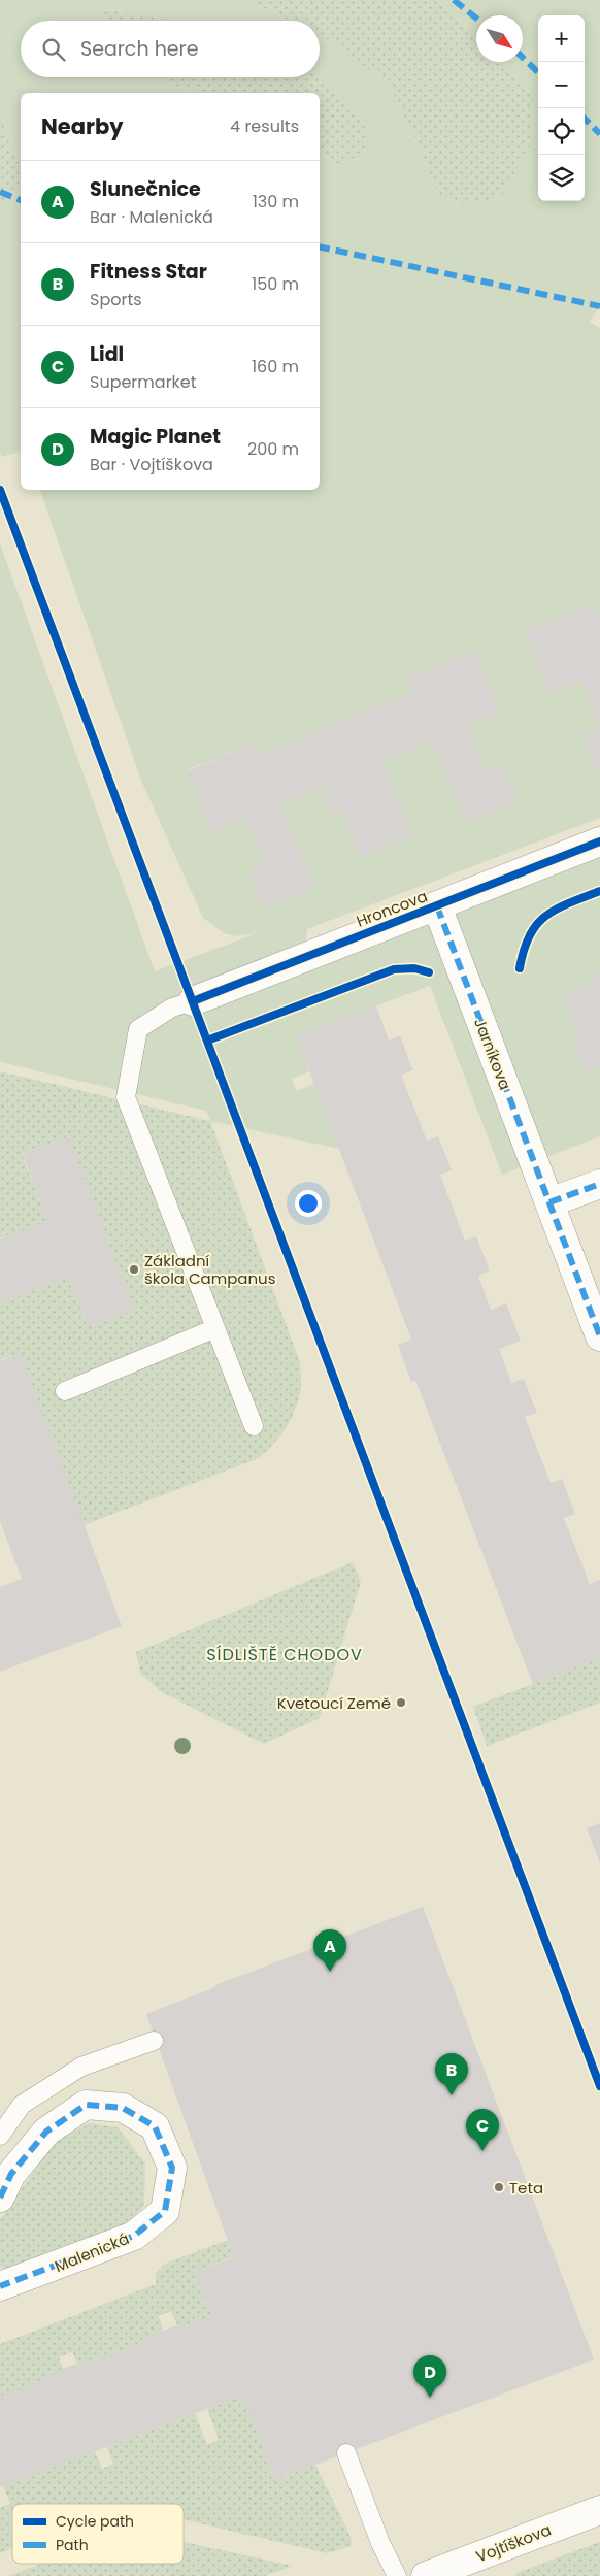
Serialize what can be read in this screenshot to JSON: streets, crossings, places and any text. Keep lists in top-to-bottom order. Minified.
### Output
{"streets":{"street":["Hroncova","Jarníkova","Malenická","Vojtíškova"]},"crossings":[["Hroncova","Jarníkova"]],"districts":["SÍDLIŠTĚ CHODOV"],"places":["Základní škola Campanus","Kvetoucí Země","Teta"],"legend":["Cycle path","Path"],"north":"bottom right","page":{"map_buttons":["+","−"],"search":"Search here","heading":["Nearby","4 results"],"list":[{"mark":"A","name":"Slunečnice","note":"Bar · Malenická","value":"130 m"},{"mark":"B","name":"Fitness Star","note":"Sports","value":"150 m"},{"mark":"C","name":"Lidl","note":"Supermarket","value":"160 m"},{"mark":"D","name":"Magic Planet","note":"Bar · Vojtíškova","value":"200 m"}],"pins":["A","B","C","D"]}}
